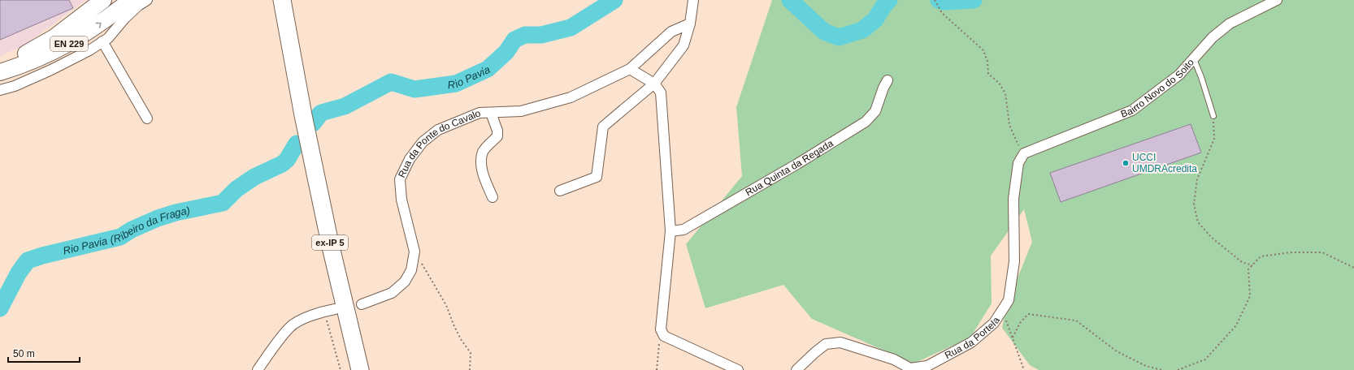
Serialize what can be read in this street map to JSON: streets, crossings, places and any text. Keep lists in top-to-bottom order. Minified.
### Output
{"streets":{"highway":["ex-IP 5"],"main road":["EN 229"],"street":["Bairro Novo do Soito","Rua da Ponte do Cavalo","Rua Quinta da Regada","Rua da Portela"]},"crossings":[["Bairro Novo do Soito","Rua da Portela"]],"water":["Rio Pavia","Rio Pavia (Ribeiro da Fraga)"],"places":["UCCI UMDRAcredita"],"scale_bar":"50 m"}
